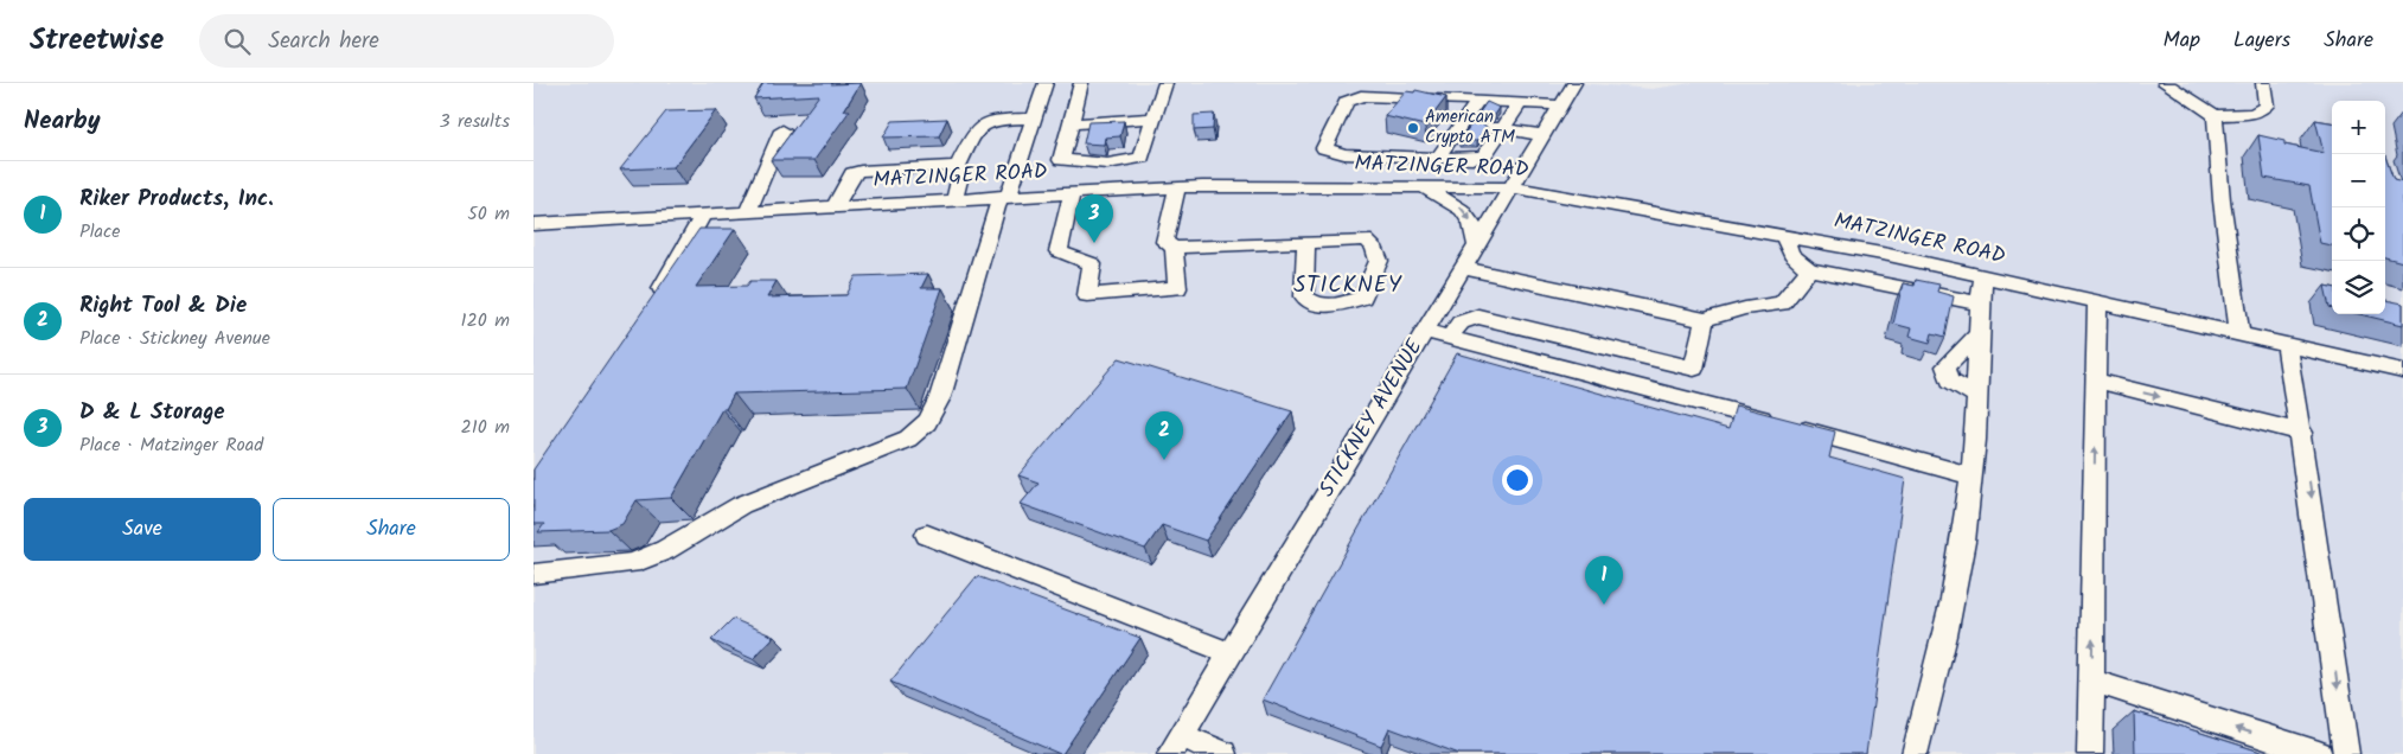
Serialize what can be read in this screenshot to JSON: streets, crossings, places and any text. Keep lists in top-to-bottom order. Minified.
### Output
{"streets":{"street":["MATZINGER ROAD","STICKNEY AVENUE"]},"crossings":[["MATZINGER ROAD","STICKNEY AVENUE"]],"districts":["STICKNEY"],"places":["American Crypto ATM"],"page":{"header":"Streetwise","search":"Search here","nav":["Map","Layers","Share"],"heading":["Nearby","3 results"],"map_buttons":["+","−"],"list":[{"mark":"1","name":"Riker Products, Inc.","note":"Place","value":"50 m"},{"mark":"2","name":"Right Tool & Die","note":"Place · Stickney Avenue","value":"120 m"},{"mark":"3","name":"D & L Storage","note":"Place · Matzinger Road","value":"210 m"}],"pins":["3","2","1"],"buttons":["Save","Share"]}}
